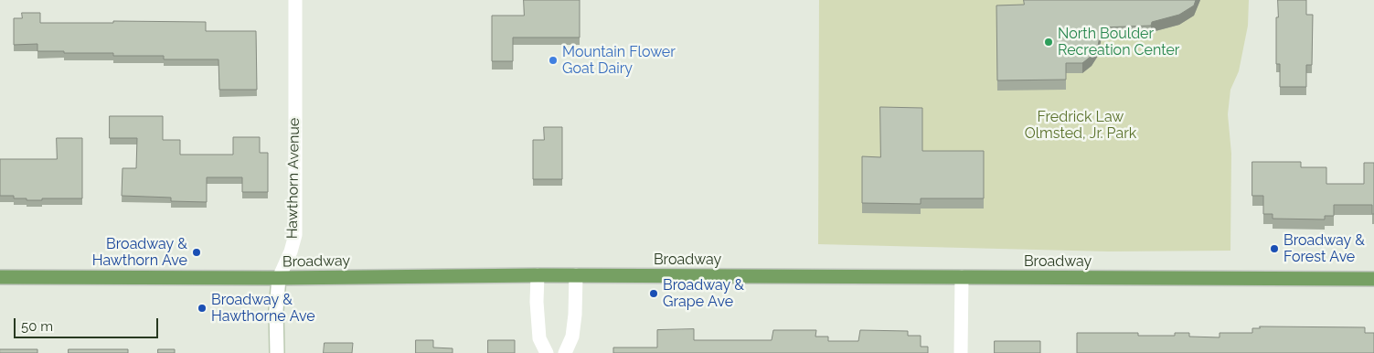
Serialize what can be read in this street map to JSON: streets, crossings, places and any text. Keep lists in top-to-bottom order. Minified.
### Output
{"streets":{"main road":["Broadway"],"street":["Hawthorn Avenue"]},"crossings":[["Hawthorn Avenue","Broadway"]],"parks":["Fredrick Law Olmsted, Jr. Park"],"places":["North Boulder Recreation Center","Mountain Flower Goat Dairy","Broadway & Forest Ave","Broadway & Hawthorn Ave","Broadway & Grape Ave","Broadway & Hawthorne Ave"],"scale_bar":"50 m"}
